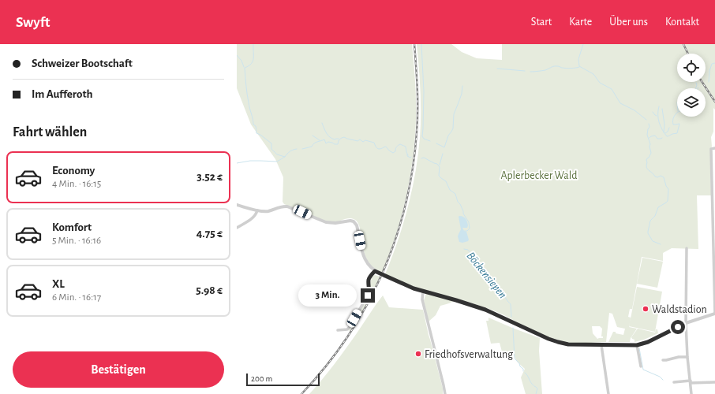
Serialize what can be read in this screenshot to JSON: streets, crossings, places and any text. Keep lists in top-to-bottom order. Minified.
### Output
{"water":["Böckensiepen"],"parks":["Aplerbecker Wald"],"places":["Waldstadion","Friedhofsverwaltung"],"scale_bar":"200 m","page":{"header":"Swyft","nav":["Start","Karte","Über uns","Kontakt"],"banner":["Schweizer Bootschaft","Im Aufferoth"],"heading":"Fahrt wählen","list":[{"name":"Economy","note":"4 Min. · 16:15","value":"3.52 €"},{"name":"Komfort","note":"5 Min. · 16:16","value":"4.75 €"},{"name":"XL","note":"6 Min. · 16:17","value":"5.98 €"}],"bubble":"3 Min.","buttons":"Bestätigen","scale":"200 m"}}
